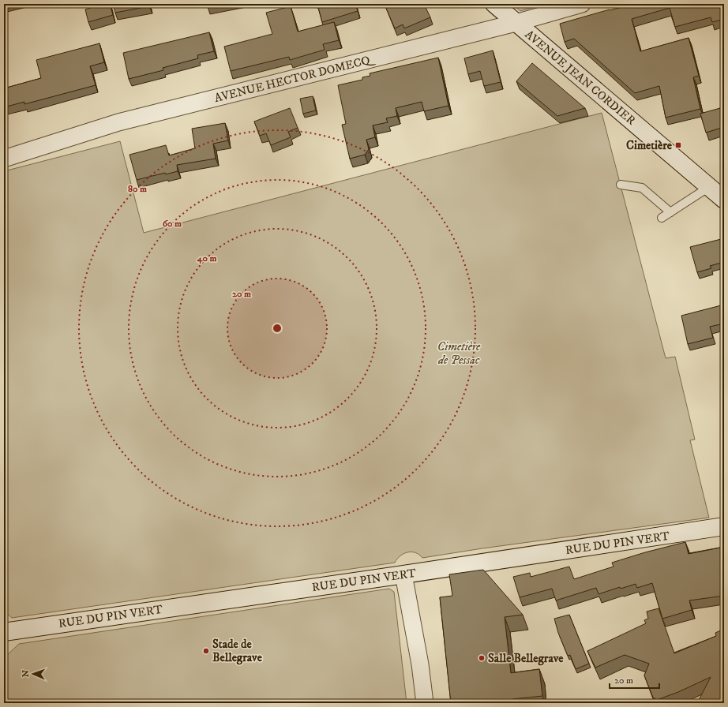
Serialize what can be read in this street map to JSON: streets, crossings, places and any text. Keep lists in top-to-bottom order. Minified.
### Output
{"streets":{"street":["AVENUE JEAN CORDIER","AVENUE HECTOR DOMECQ","RUE DU PIN VERT"]},"crossings":[["AVENUE JEAN CORDIER","AVENUE HECTOR DOMECQ"]],"parks":["Cimetière de Pessac"],"places":{"transit":["Cimetière"],"other":["Stade de Bellegrave","Salle Bellegrave"]},"scale_bar":"20 m","north":"left","rings":["80 m","60 m","40 m","20 m"]}
